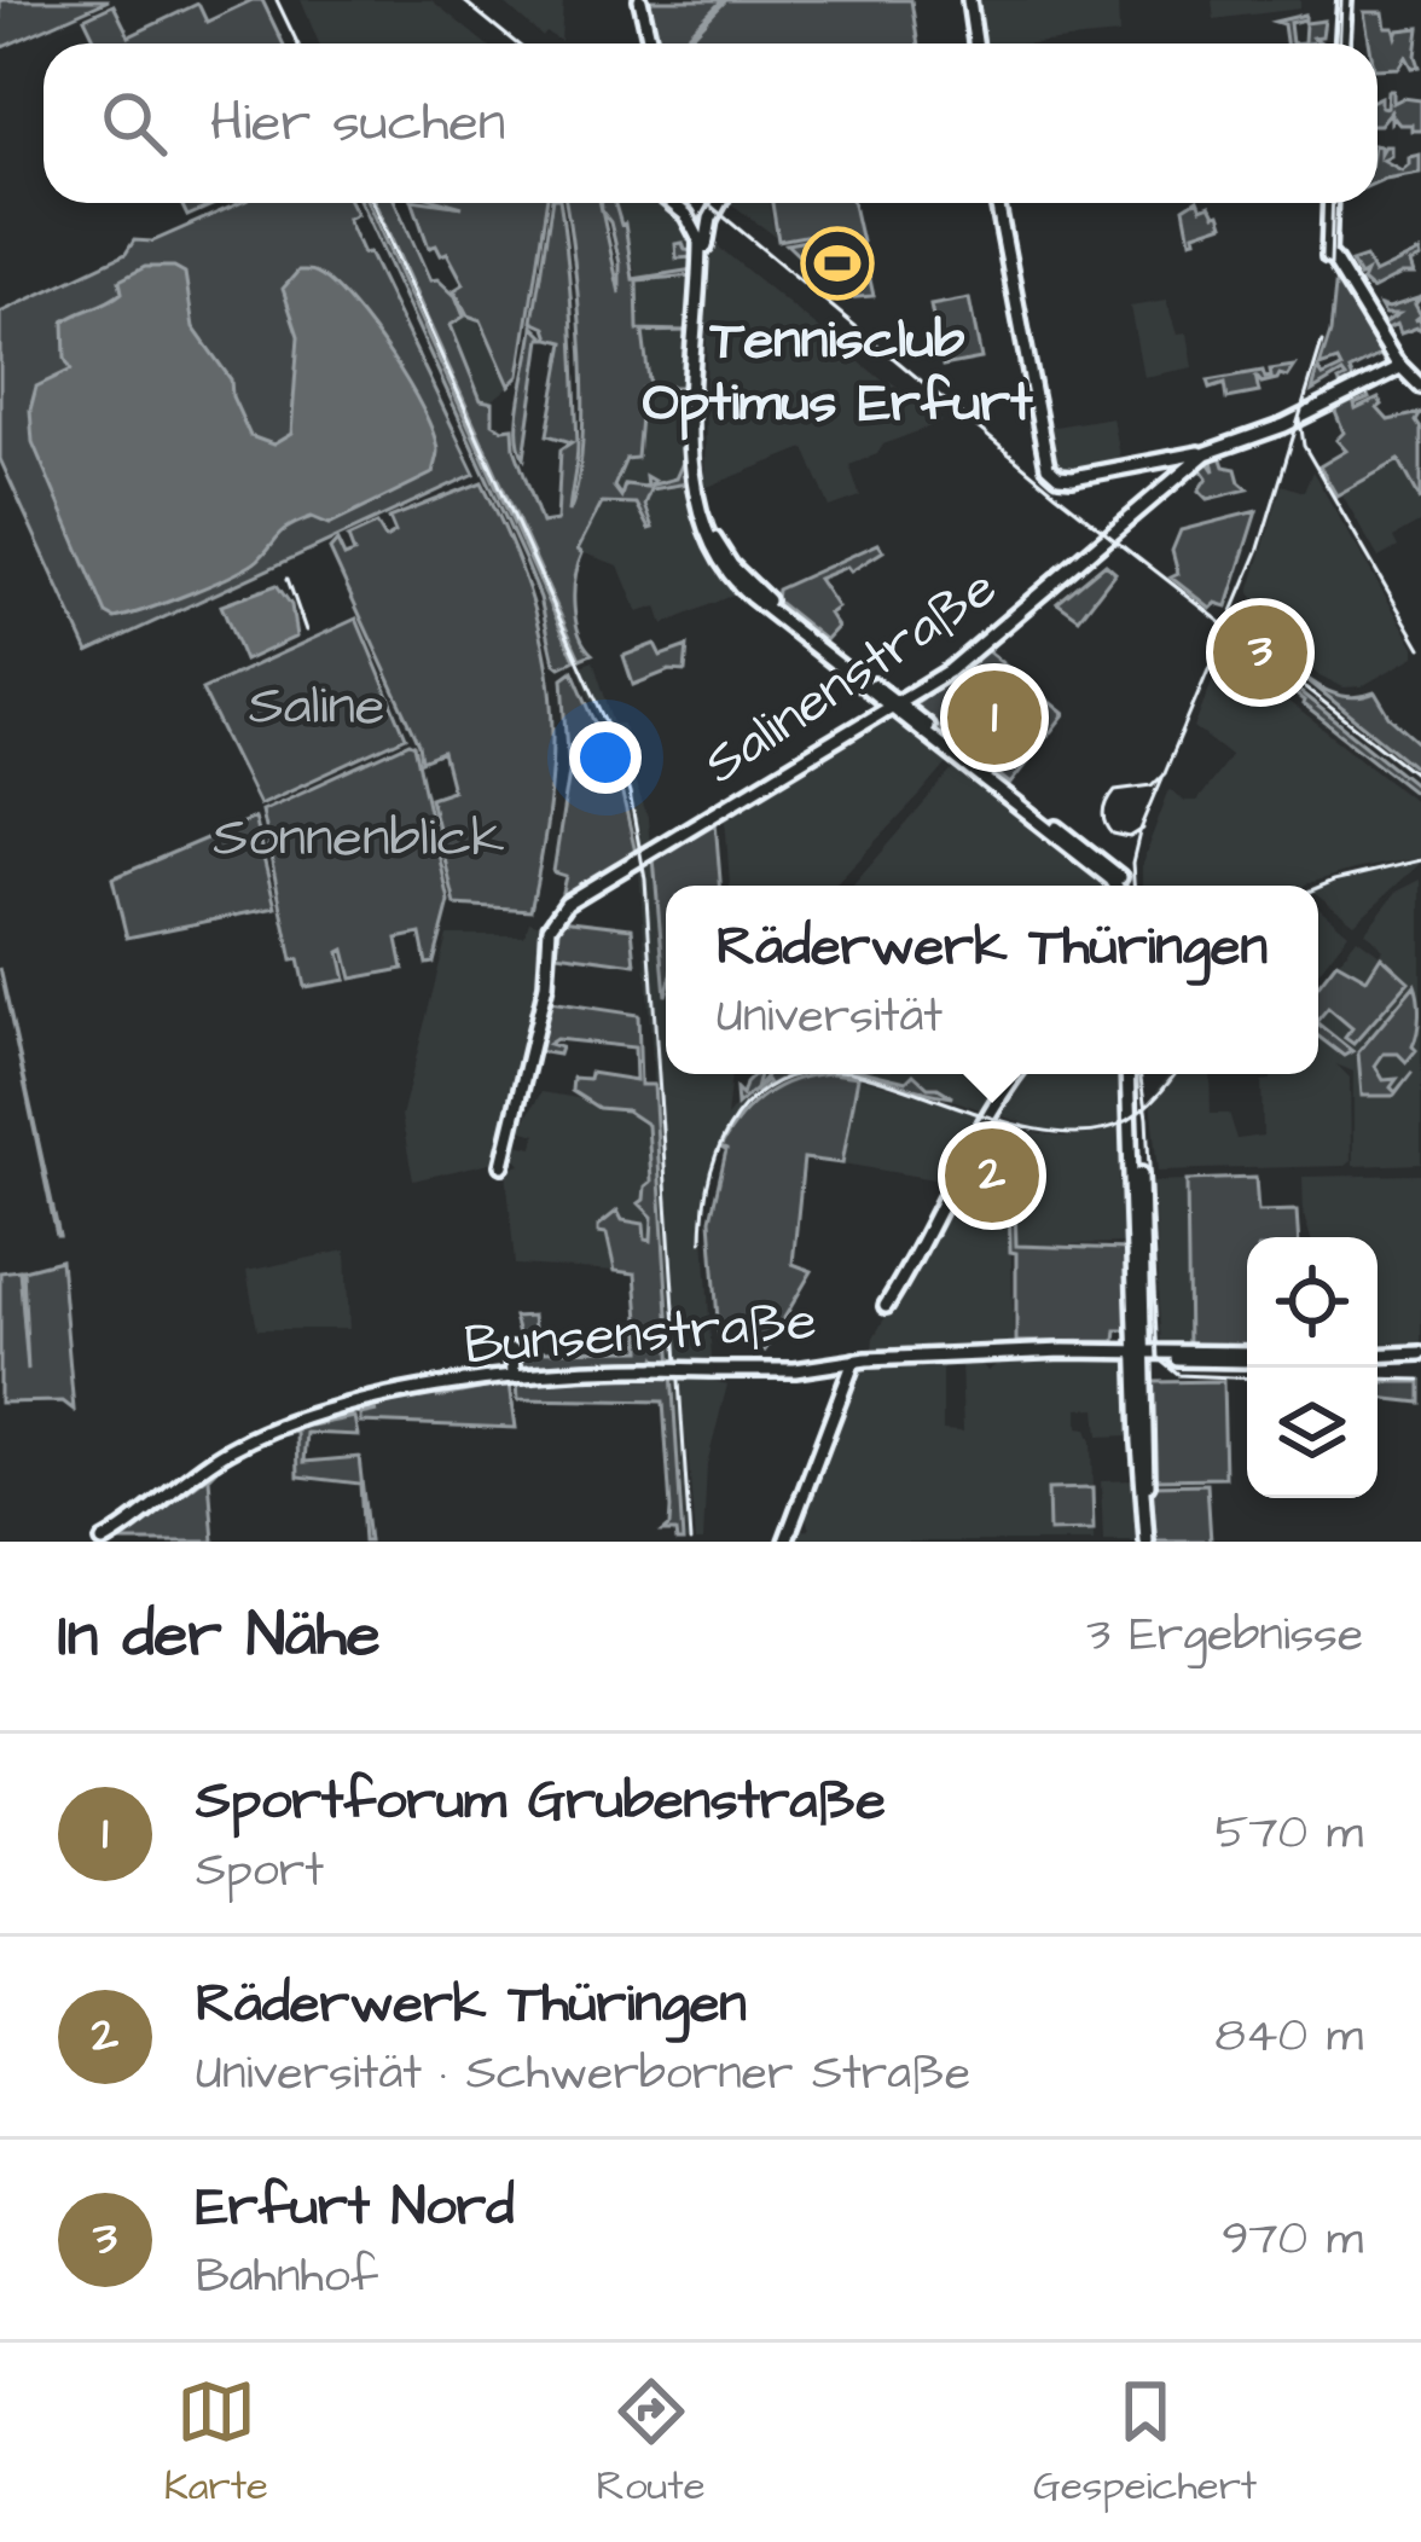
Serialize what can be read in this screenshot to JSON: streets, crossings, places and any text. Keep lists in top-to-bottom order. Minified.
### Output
{"streets":{"main road":["Salinenstraße","Bunsenstraße"]},"parks":["Saline","Sonnenblick"],"places":{"sports":["Tennisclub Optimus Erfurt"]},"page":{"search":"Hier suchen","pins":["3","1","2"],"popup":["Räderwerk Thüringen","Universität"],"heading":["In der Nähe","3 Ergebnisse"],"list":[{"mark":"1","name":"Sportforum Grubenstraße","note":"Sport","value":"570 m"},{"mark":"2","name":"Räderwerk Thüringen","note":"Universität · Schwerborner Straße","value":"840 m"},{"mark":"3","name":"Erfurt Nord","note":"Bahnhof","value":"970 m"}],"nav":["Karte","Route","Gespeichert"]}}
